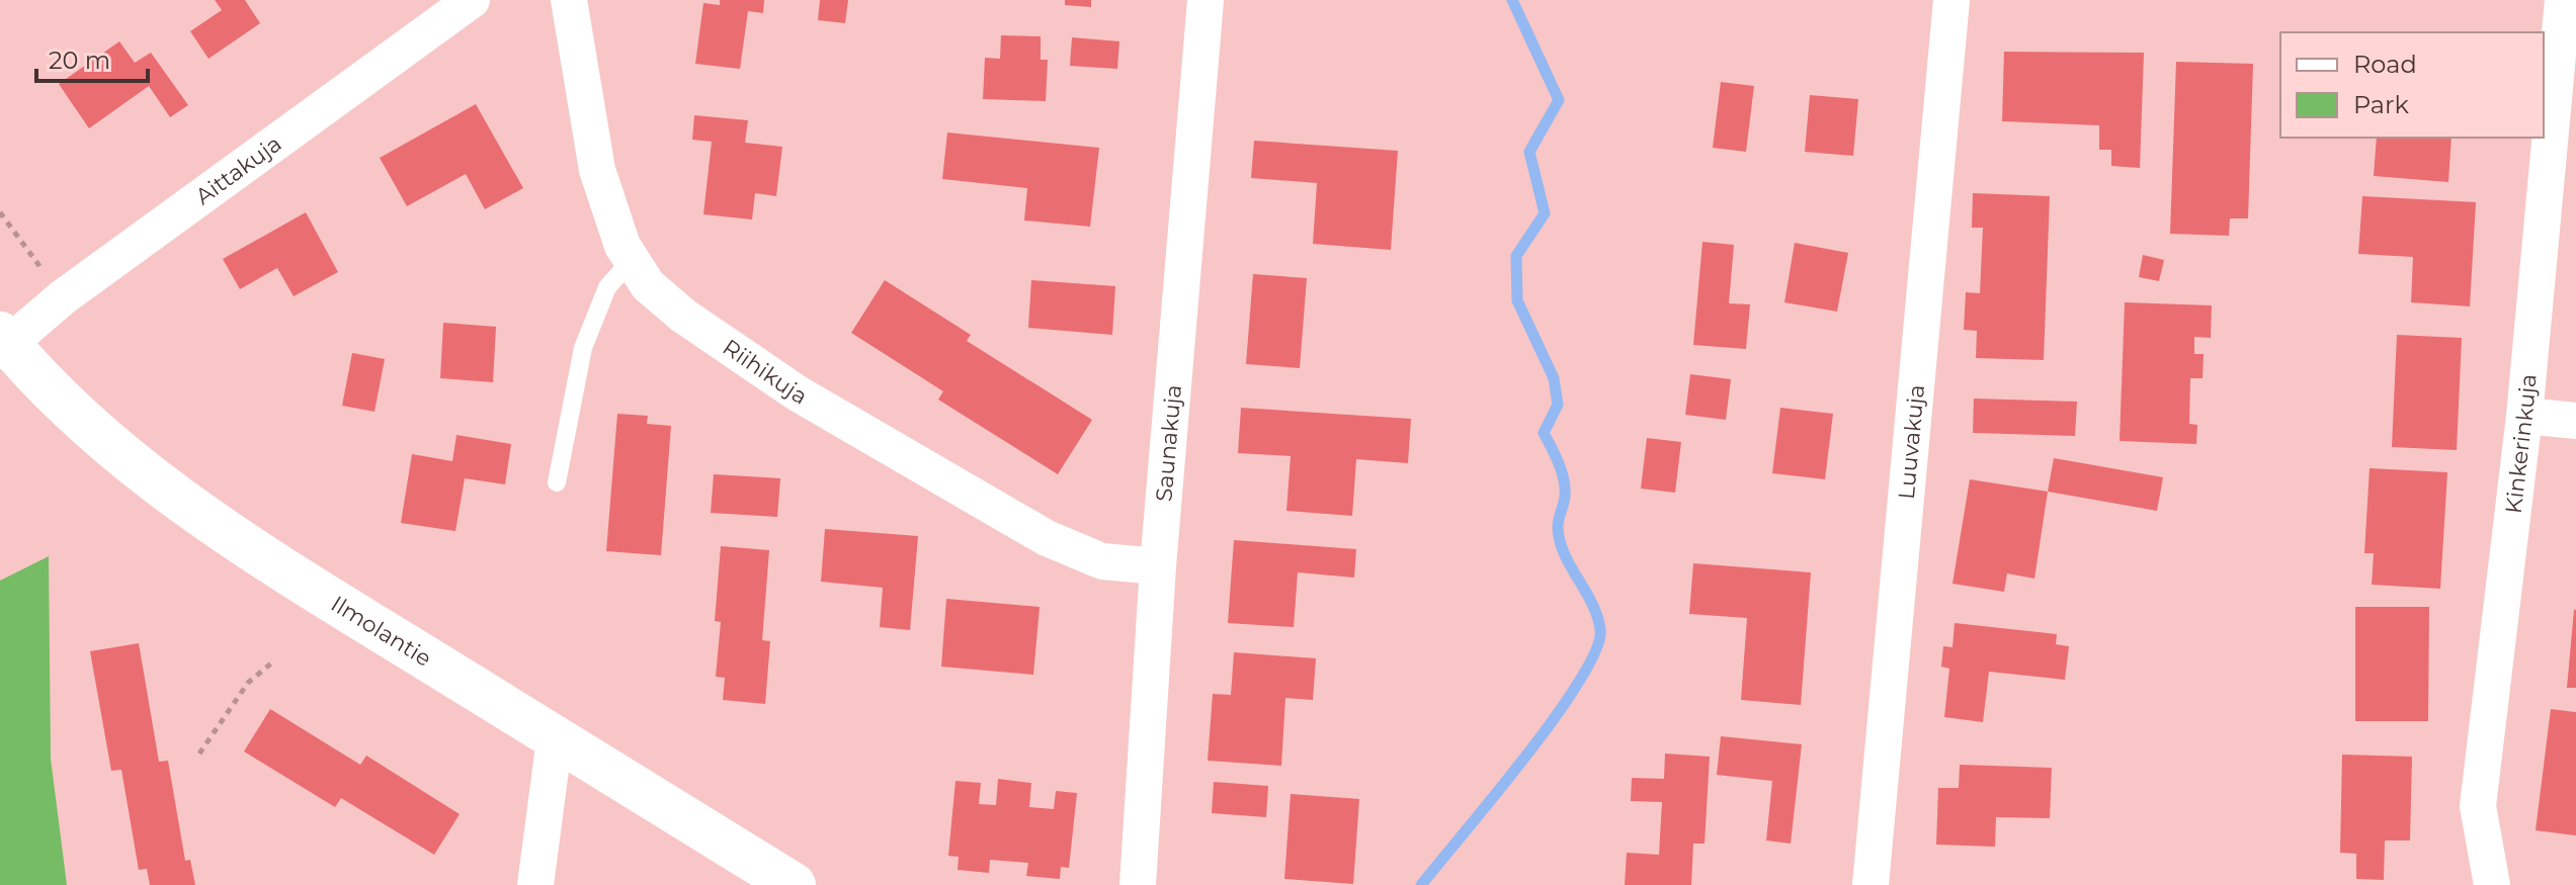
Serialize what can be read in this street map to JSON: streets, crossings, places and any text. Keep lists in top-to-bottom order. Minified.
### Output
{"streets":{"street":["Aittakuja","Riihikuja","Saunakuja","Luuvakuja","Kinkerinkuja","Ilmolantie"]},"crossings":[["Aittakuja","Ilmolantie"],["Riihikuja","Saunakuja"]],"legend":["Road","Park"],"scale_bar":"20 m"}
